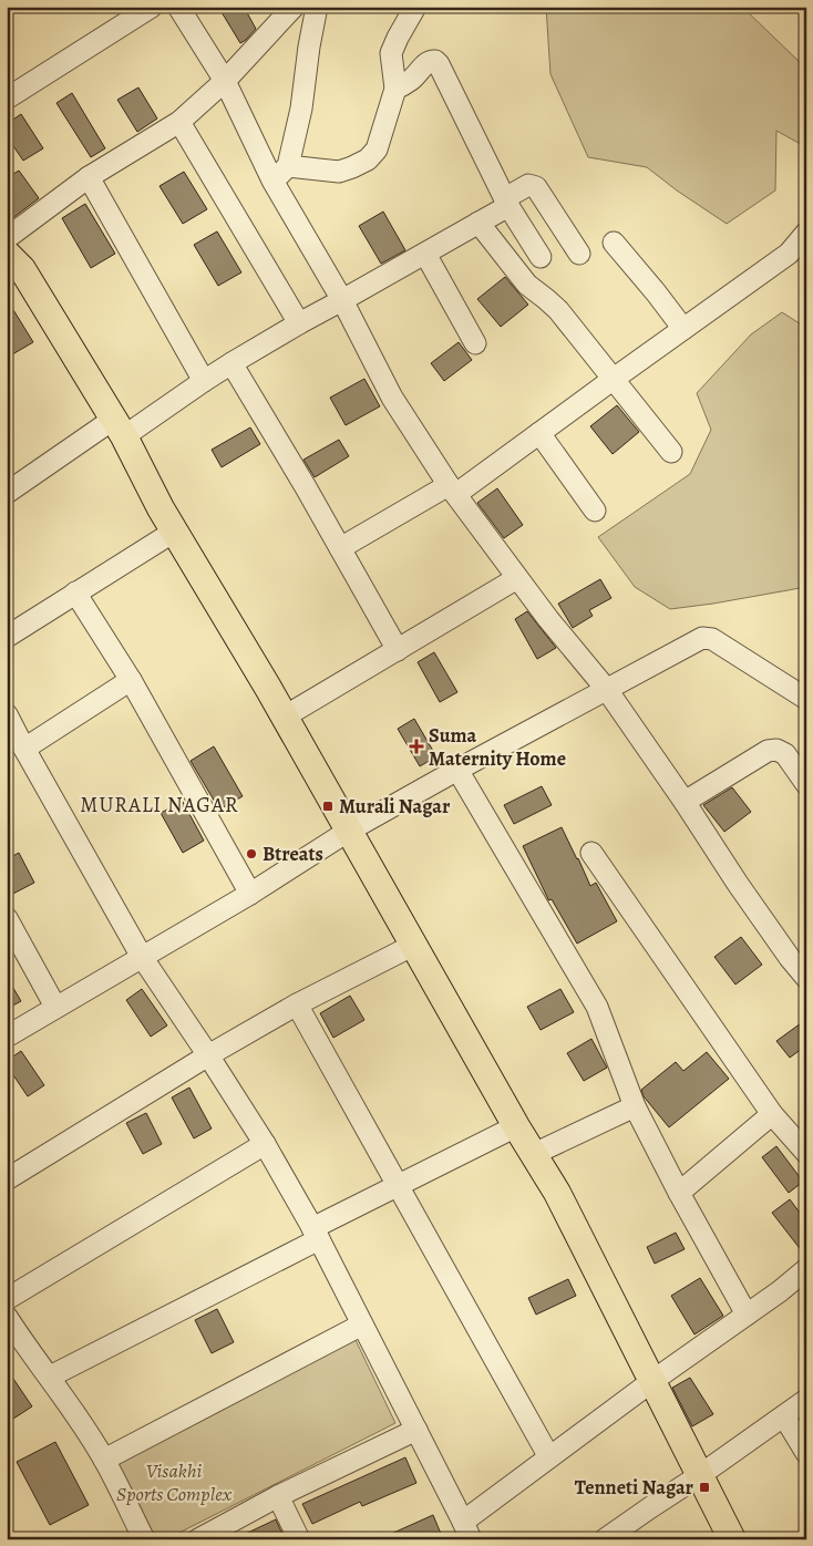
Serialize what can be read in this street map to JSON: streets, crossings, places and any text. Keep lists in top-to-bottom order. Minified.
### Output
{"districts":["MURALI NAGAR"],"parks":["Visakhi Sports Complex"],"places":{"health":["Suma Maternity Home"],"transit":["Murali Nagar","Tenneti Nagar"],"other":["Btreats"]}}
